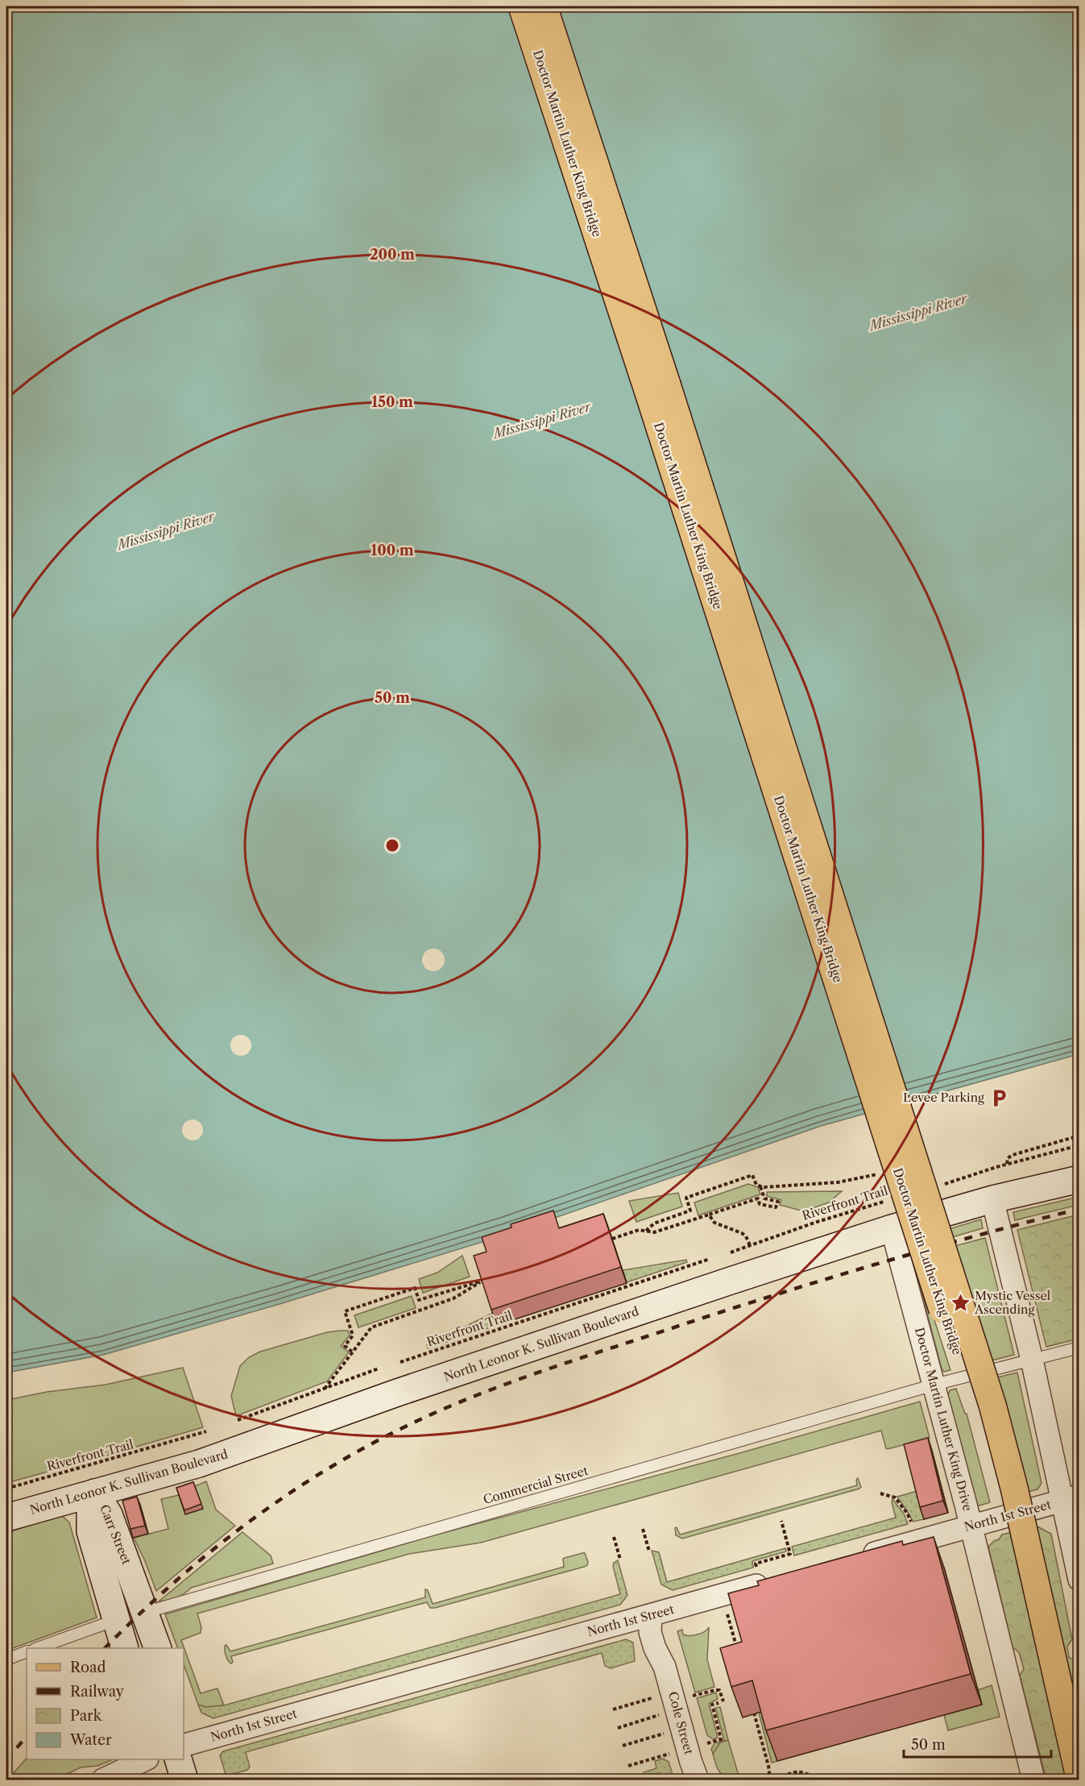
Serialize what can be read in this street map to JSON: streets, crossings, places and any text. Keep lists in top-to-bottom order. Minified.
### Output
{"streets":{"main road":["Doctor Martin Luther King Bridge"],"street":["North Leonor K. Sullivan Boulevard","Doctor Martin Luther King Drive","North 1st Street","Carr Street","Cole Street"],"lane":["Commercial Street"],"path":["Riverfront Trail"]},"crossings":[["North Leonor K. Sullivan Boulevard","Doctor Martin Luther King Drive"],["North Leonor K. Sullivan Boulevard","Carr Street"],["Doctor Martin Luther King Drive","Commercial Street"],["Doctor Martin Luther King Drive","North 1st Street"],["Commercial Street","Carr Street"],["North 1st Street","Cole Street"]],"water":["Mississippi River"],"places":{"parking":["Levee Parking"],"place":["Mystic Vessel Ascending"]},"legend":["Road","Railway","Park","Water"],"scale_bar":"50 m","rings":["200 m","150 m","100 m","50 m"]}
